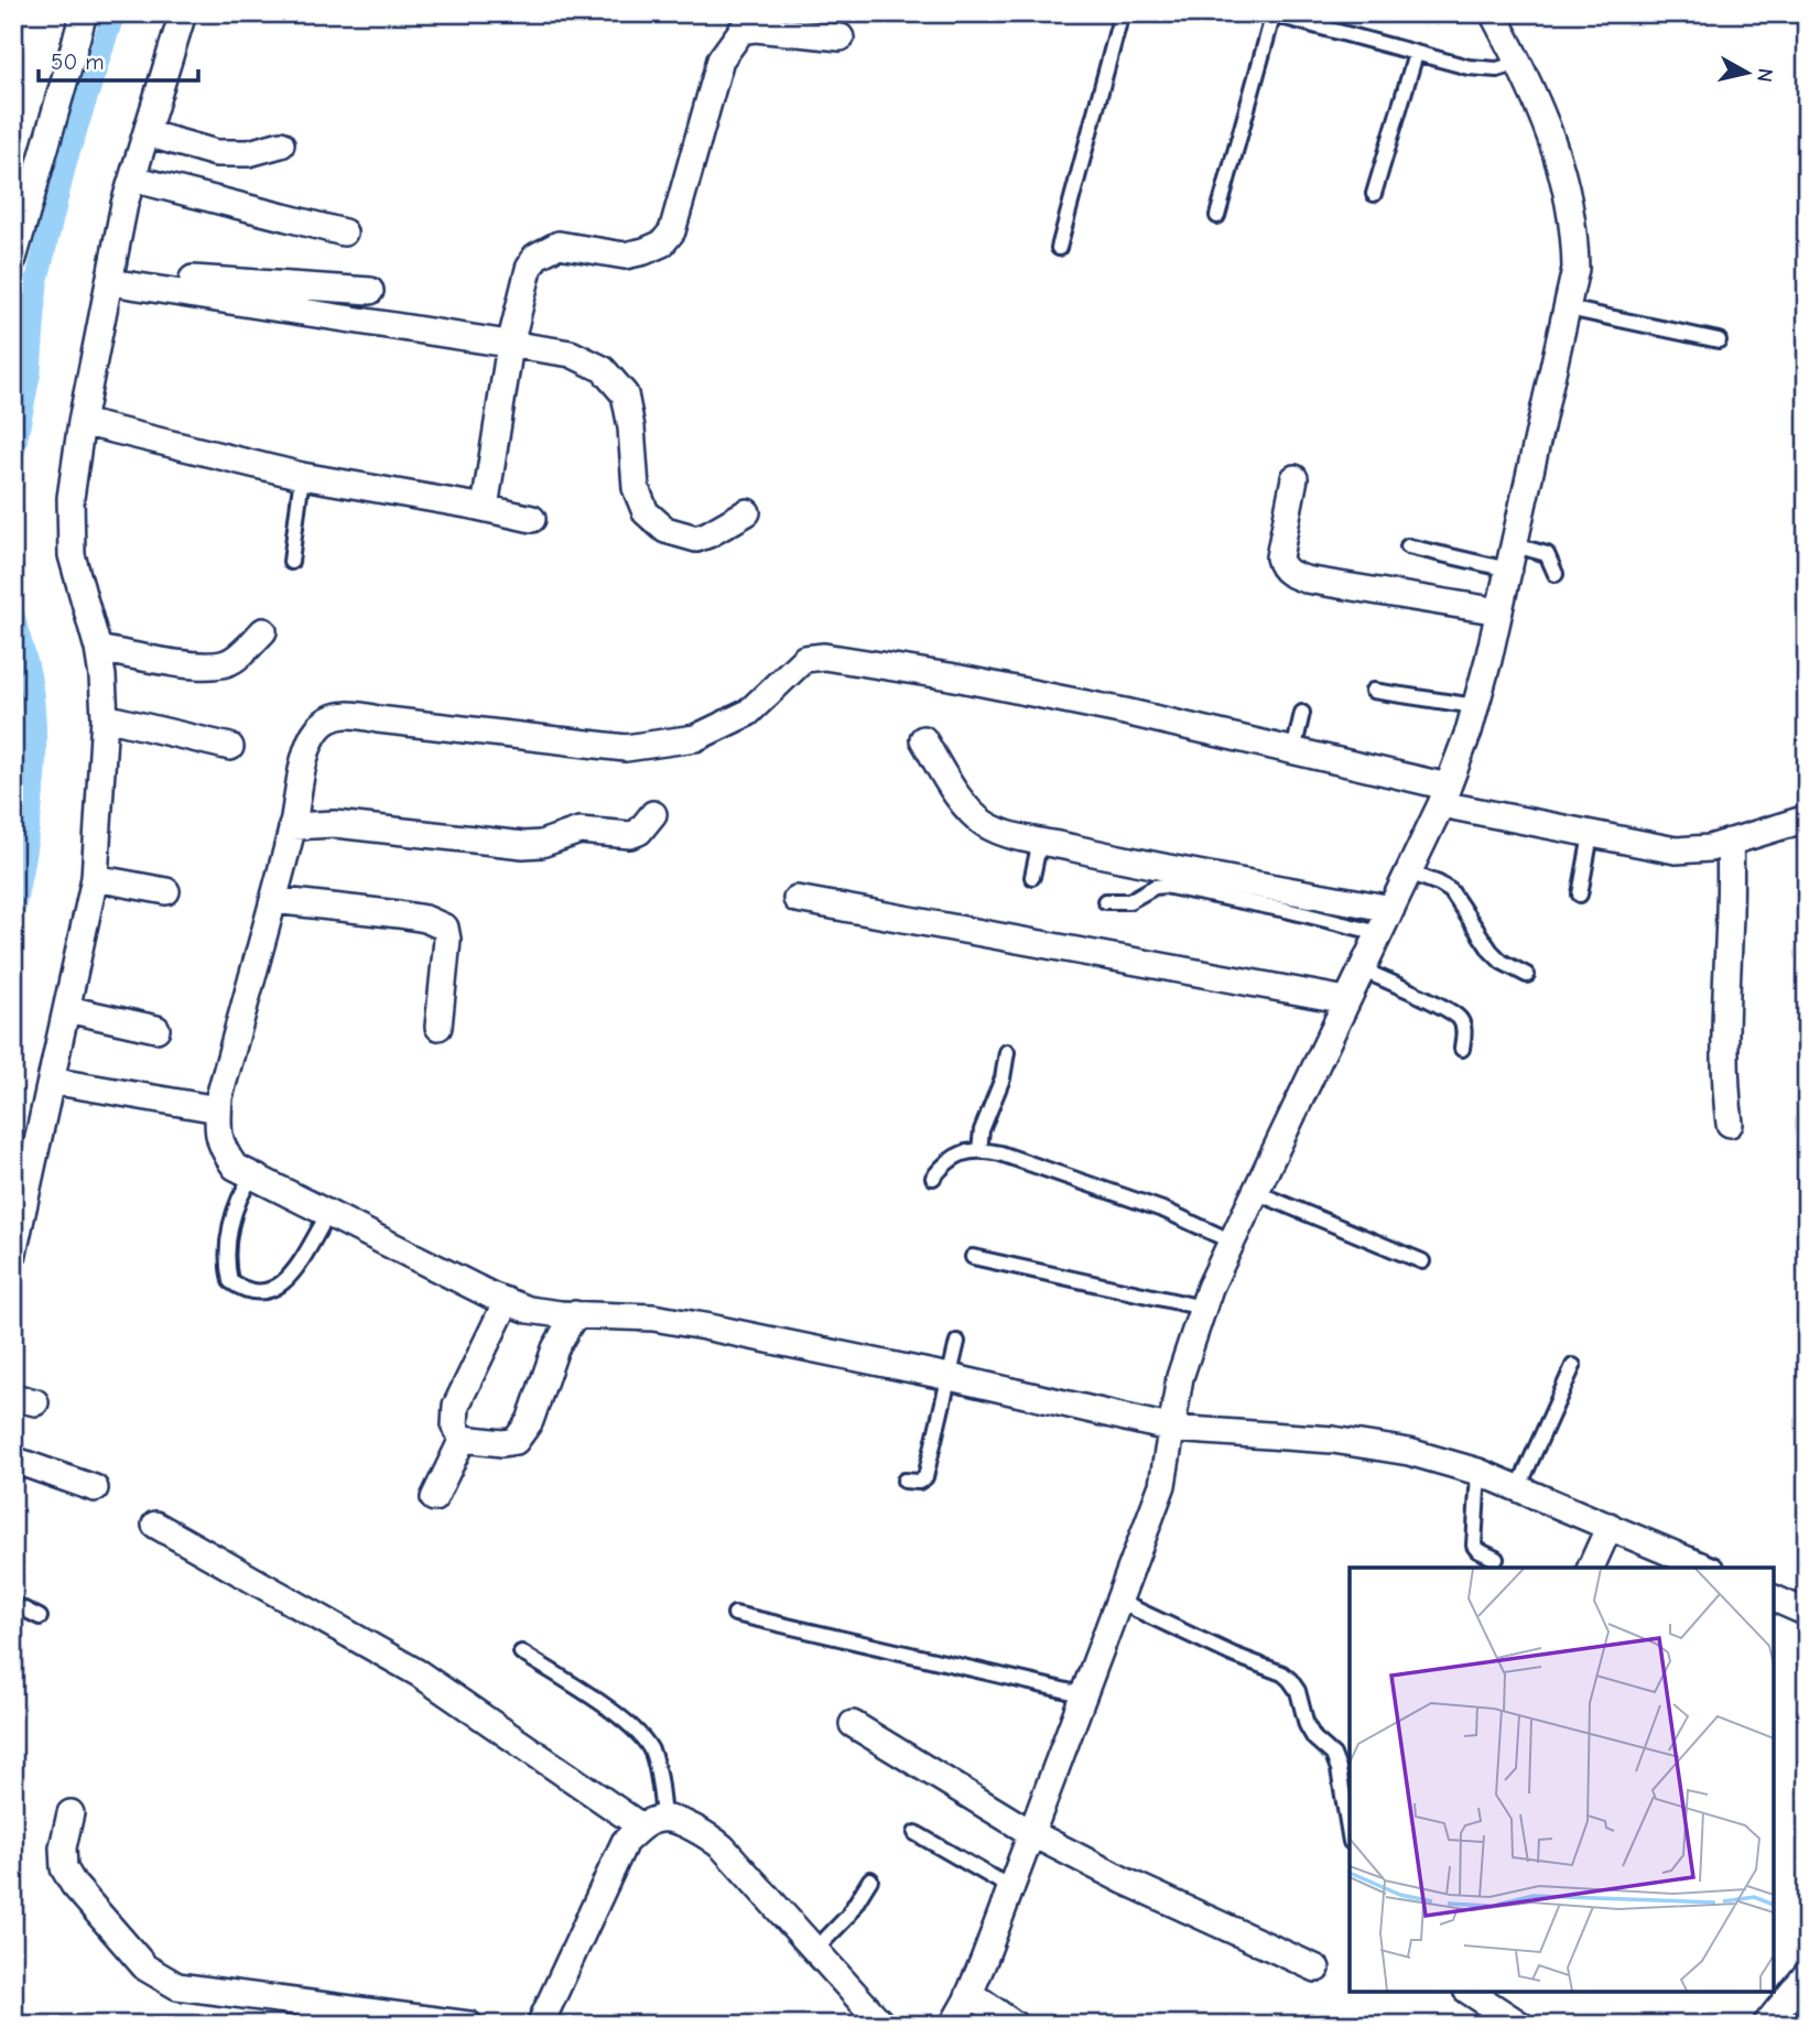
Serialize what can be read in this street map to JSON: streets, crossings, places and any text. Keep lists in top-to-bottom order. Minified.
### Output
{"scale_bar":"50 m","north":"right"}
